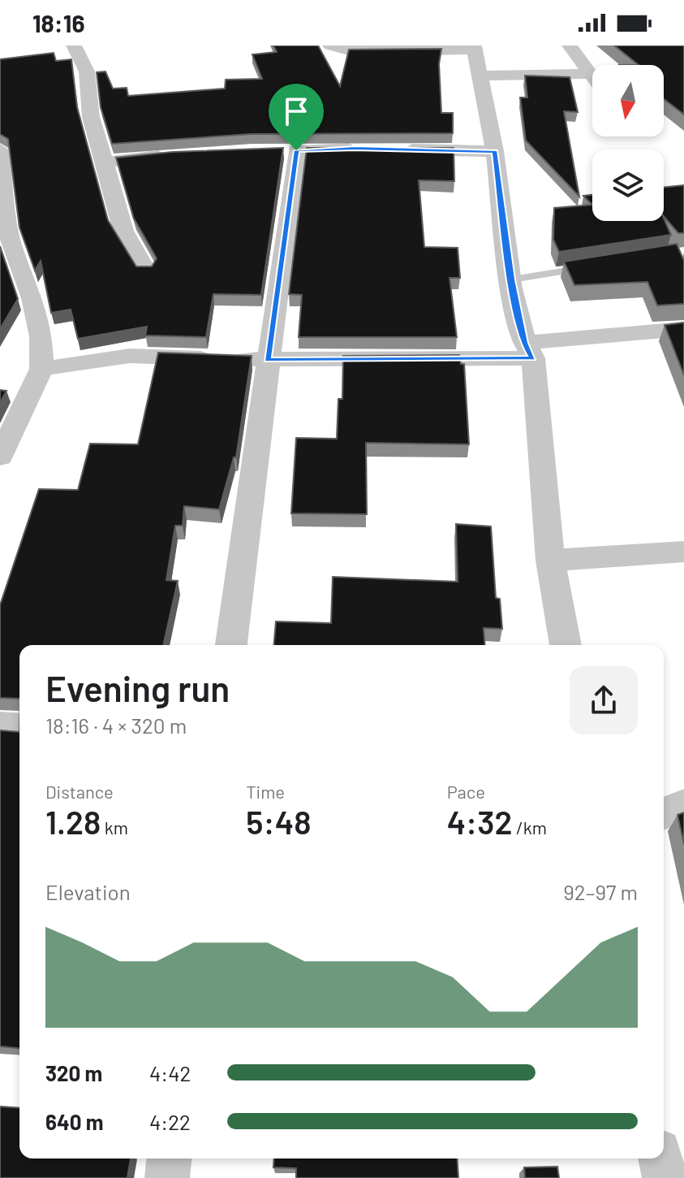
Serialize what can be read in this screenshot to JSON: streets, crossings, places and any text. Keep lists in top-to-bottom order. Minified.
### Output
{"north":"bottom","page":{"status":"18:16","heading":["Evening run","18:16 · 4 × 320 m"],"stats":[["Distance","1.28 km"],["Time","5:48"],["Pace","4:32 /km"]],"chart":["Elevation","92–97 m"],"list":[{"name":"320 m","note":"4:42"},{"name":"640 m","note":"4:22"}]}}
